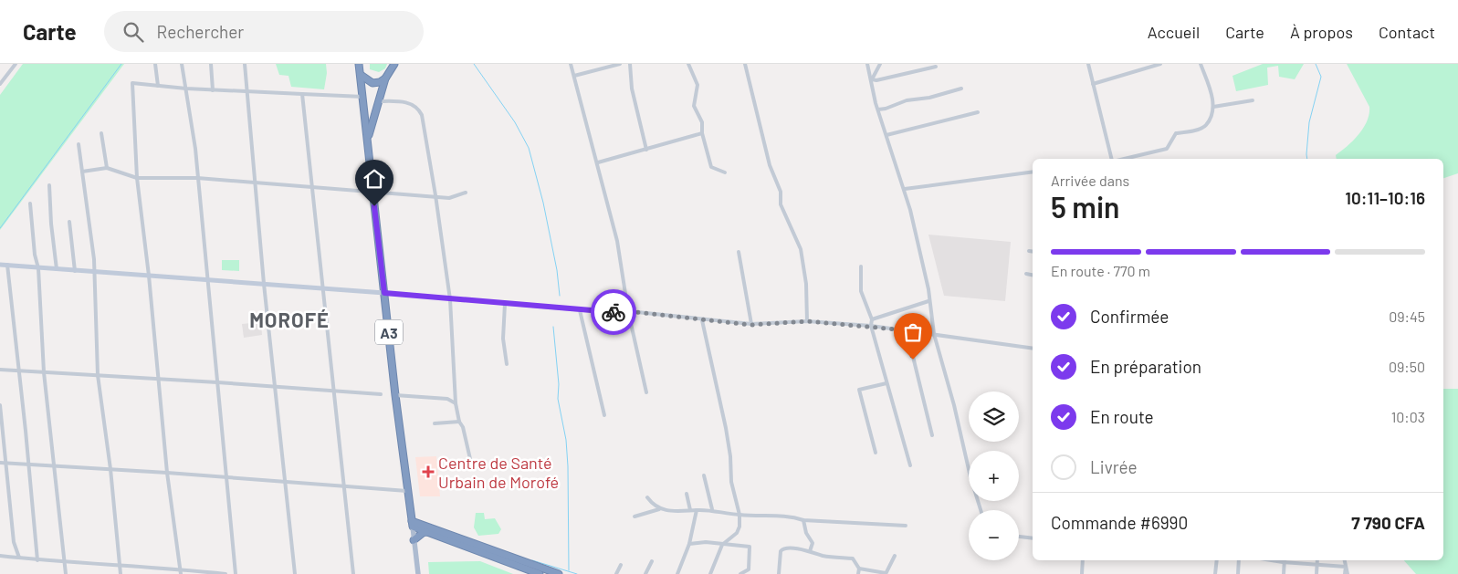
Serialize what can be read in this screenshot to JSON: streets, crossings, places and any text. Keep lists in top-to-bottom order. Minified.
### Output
{"streets":{"highway":["A3"]},"districts":["MOROFÉ"],"places":{"health":["Centre de Santé Urbain de Morofé"]},"page":{"header":"Carte","search":"Rechercher","nav":["Accueil","Carte","À propos","Contact"],"heading":["5 min","Arrivée dans","10:11–10:16"],"panel":["Commande #6990","7 790 CFA"],"bar":"En route · 770 m","list":[["Confirmée","09:45"],["En préparation","09:50"],["En route","10:03"],"Livrée"],"map_buttons":["+","−"]}}
